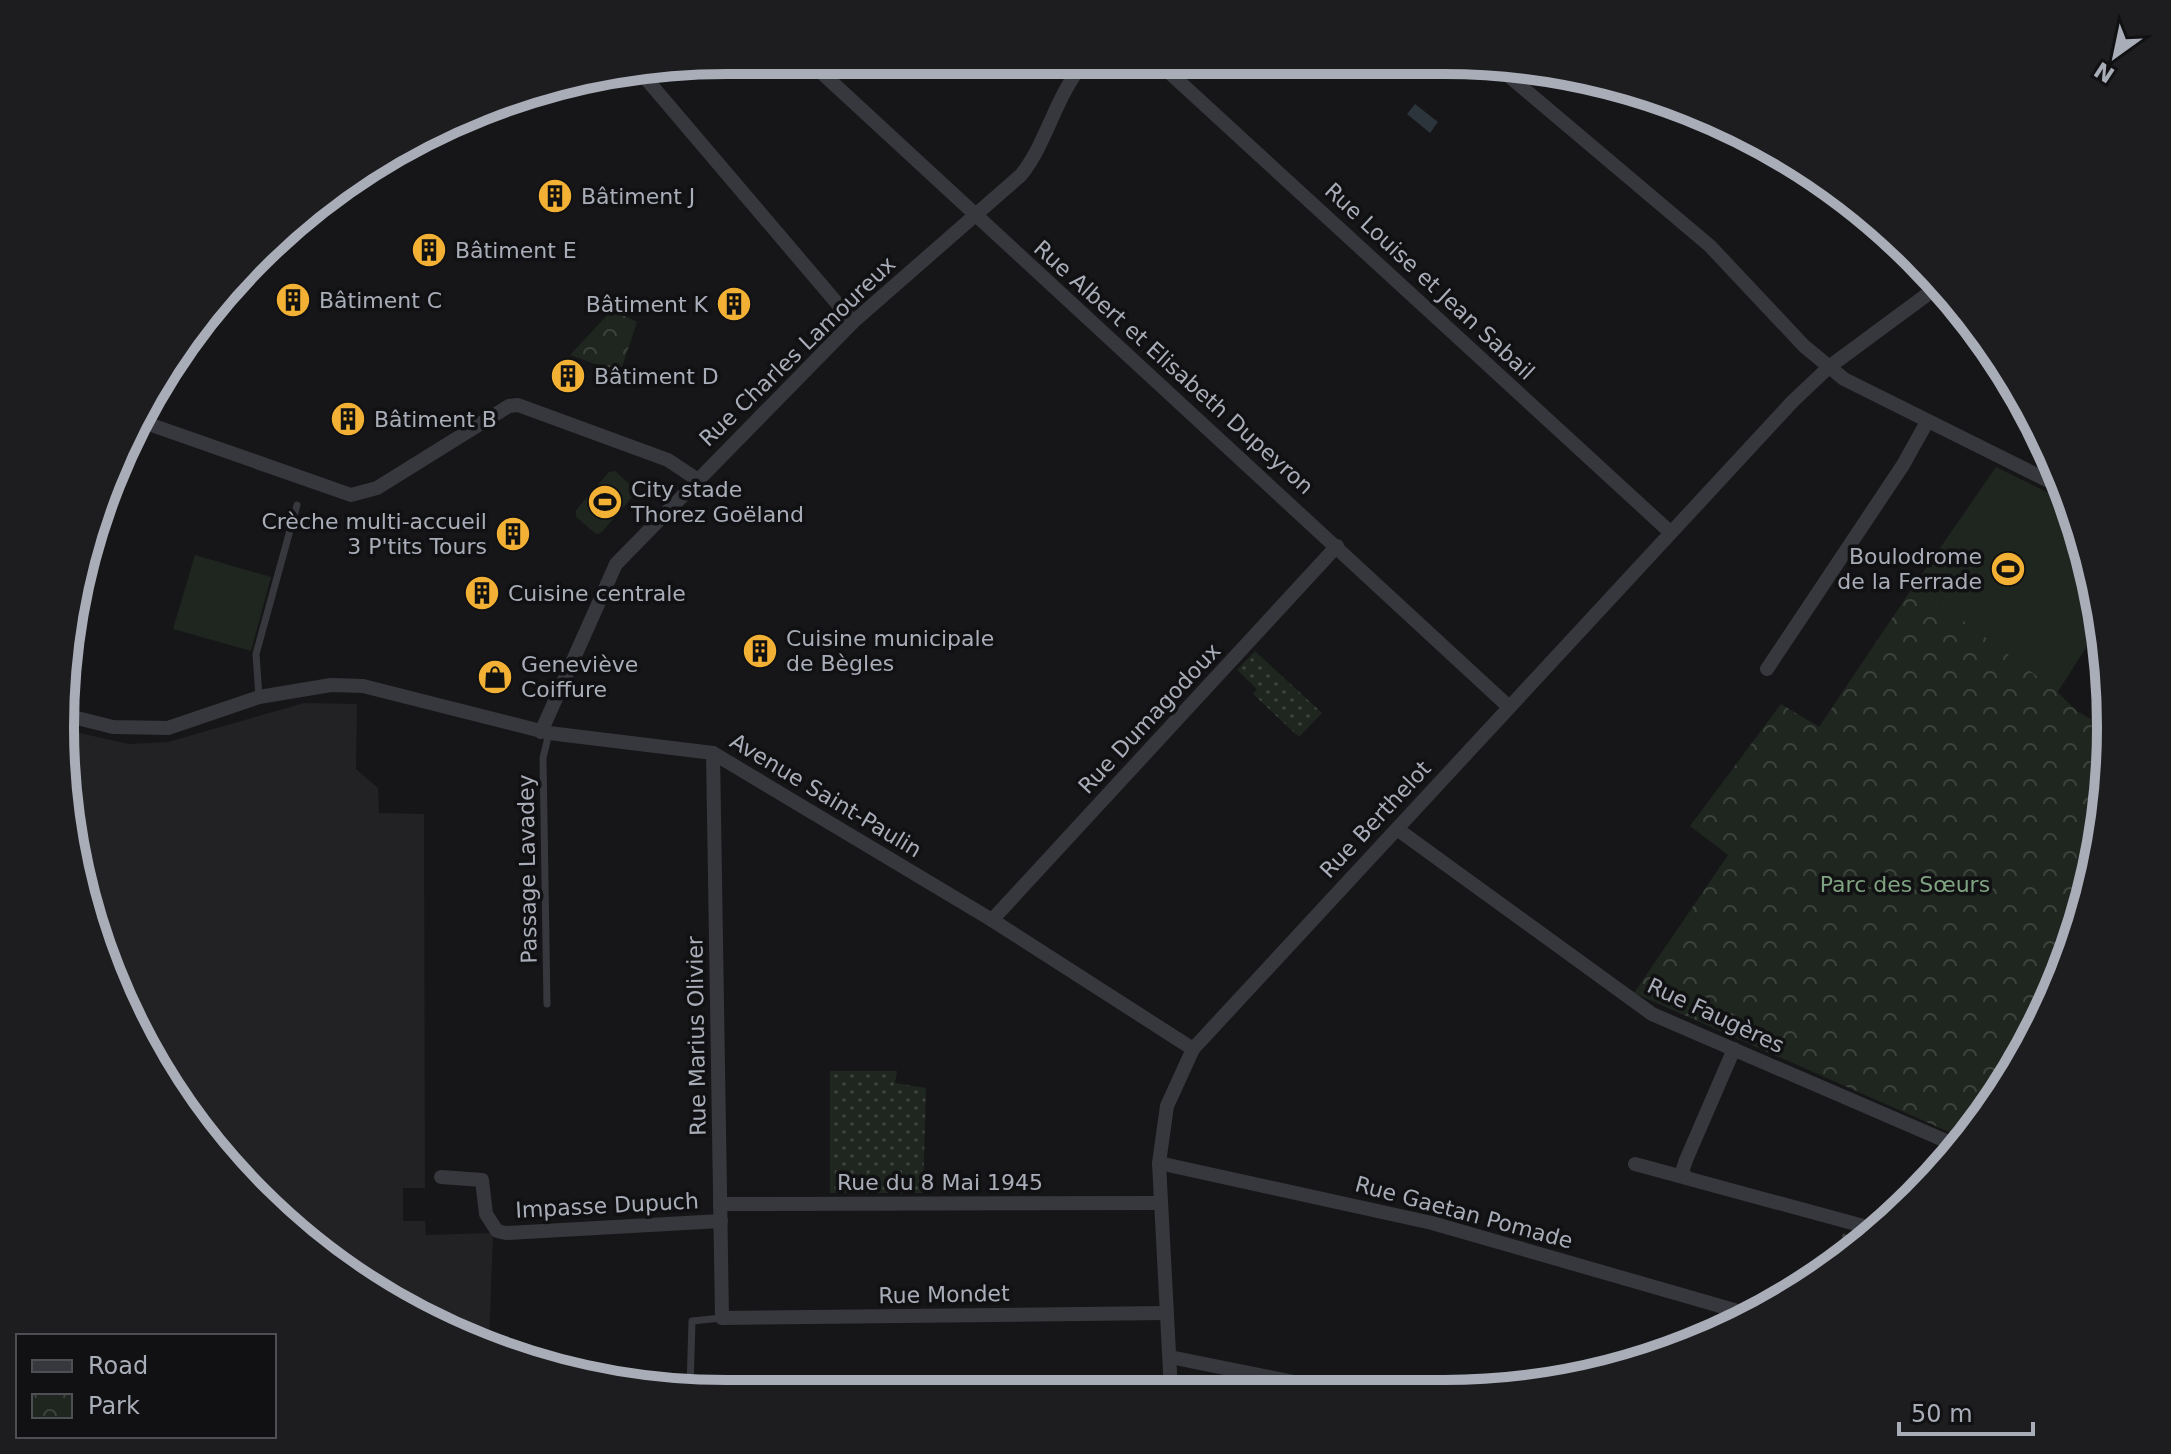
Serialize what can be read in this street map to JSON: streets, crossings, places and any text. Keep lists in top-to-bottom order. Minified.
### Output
{"streets":{"street":["Rue Louise et Jean Sabail","Rue Charles Lamoureux","Rue Albert et Elisabeth Dupeyron","Rue Dumagodoux","Avenue Saint-Paulin","Rue Berthelot","Rue Faugères","Rue Marius Olivier","Rue du 8 Mai 1945","Impasse Dupuch","Rue Gaetan Pomade","Rue Mondet"],"lane":["Passage Lavadey"]},"crossings":[["Rue Louise et Jean Sabail","Rue Berthelot"],["Rue Charles Lamoureux","Rue Albert et Elisabeth Dupeyron"],["Rue Charles Lamoureux","Avenue Saint-Paulin"],["Rue Charles Lamoureux","Passage Lavadey"],["Rue Albert et Elisabeth Dupeyron","Rue Dumagodoux"],["Rue Albert et Elisabeth Dupeyron","Rue Berthelot"],["Rue Dumagodoux","Avenue Saint-Paulin"],["Avenue Saint-Paulin","Rue Berthelot"],["Avenue Saint-Paulin","Passage Lavadey"],["Avenue Saint-Paulin","Rue Marius Olivier"],["Rue Berthelot","Rue Faugères"],["Rue Berthelot","Rue du 8 Mai 1945"],["Rue Berthelot","Rue Gaetan Pomade"],["Rue Berthelot","Rue Mondet"],["Rue Marius Olivier","Rue du 8 Mai 1945"],["Rue Marius Olivier","Impasse Dupuch"],["Rue Marius Olivier","Rue Mondet"]],"parks":["Parc des Sœurs"],"places":{"building":["Bâtiment J","Bâtiment E","Bâtiment C","Bâtiment K","Bâtiment D","Bâtiment B","Crèche multi-accueil 3 P'tits Tours","Cuisine centrale","Cuisine municipale de Bègles"],"sports":["City stade Thorez Goëland","Boulodrome de la Ferrade"],"shop":["Geneviève Coiffure"]},"legend":["Road","Park"],"scale_bar":"50 m","north":"bottom left"}
